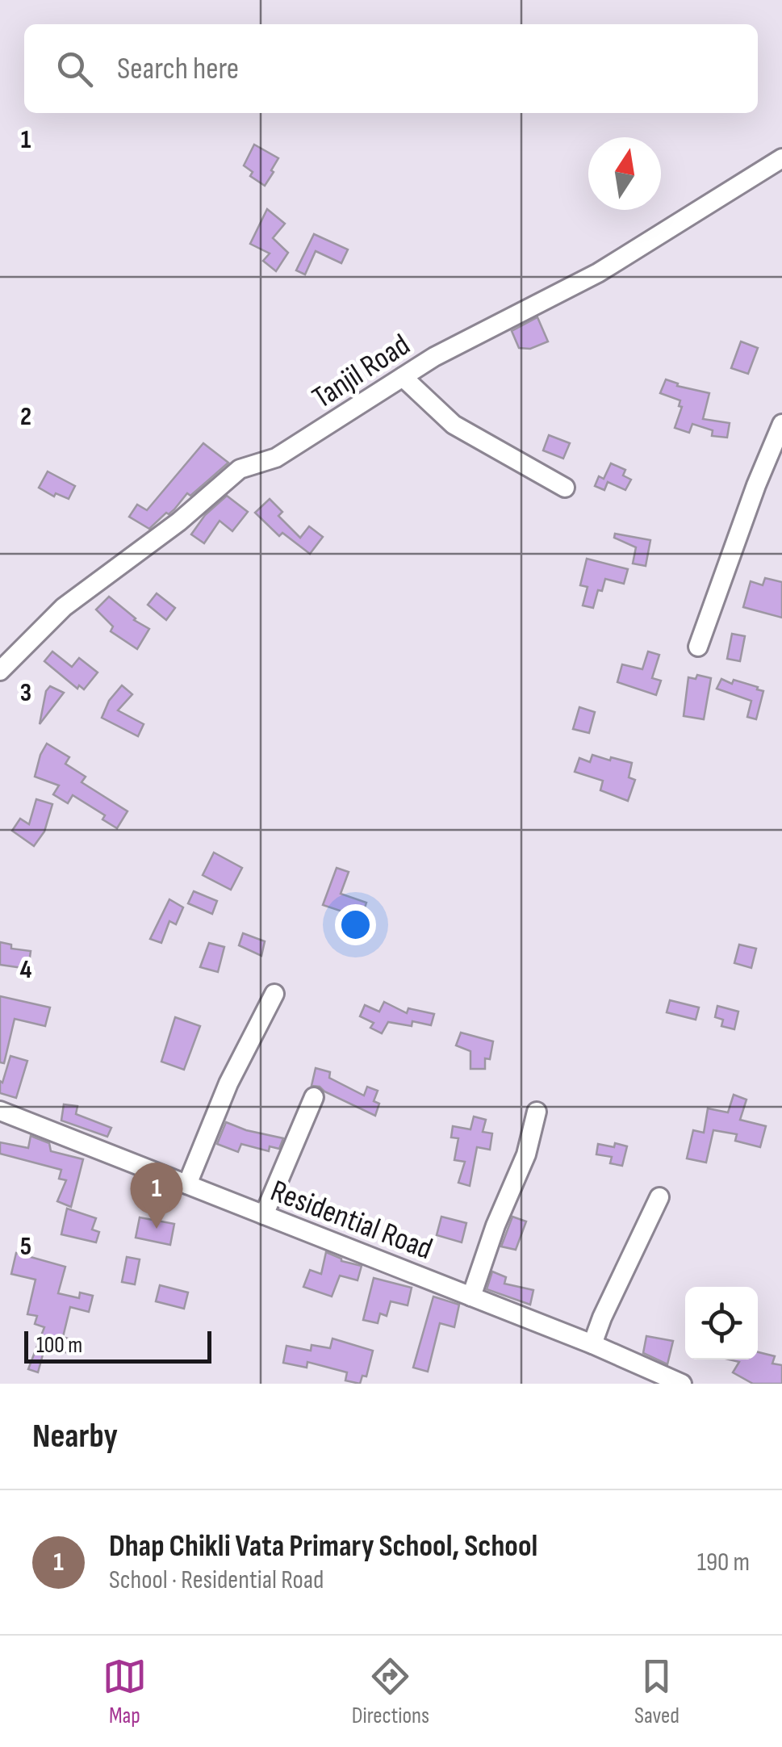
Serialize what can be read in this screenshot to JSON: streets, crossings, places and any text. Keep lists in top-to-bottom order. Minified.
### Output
{"streets":{"street":["Tanjil Road","Residential Road"]},"scale_bar":"100 m","north":"top","page":{"search":"Search here","pins":"1","scale":"100 m","heading":"Nearby","list":[{"mark":"1","name":"Dhap Chikli Vata Primary School, School","note":"School · Residential Road","value":"190 m"}],"nav":["Map","Directions","Saved"]},"grid":{"rows":["1","2","3","4","5"]}}
